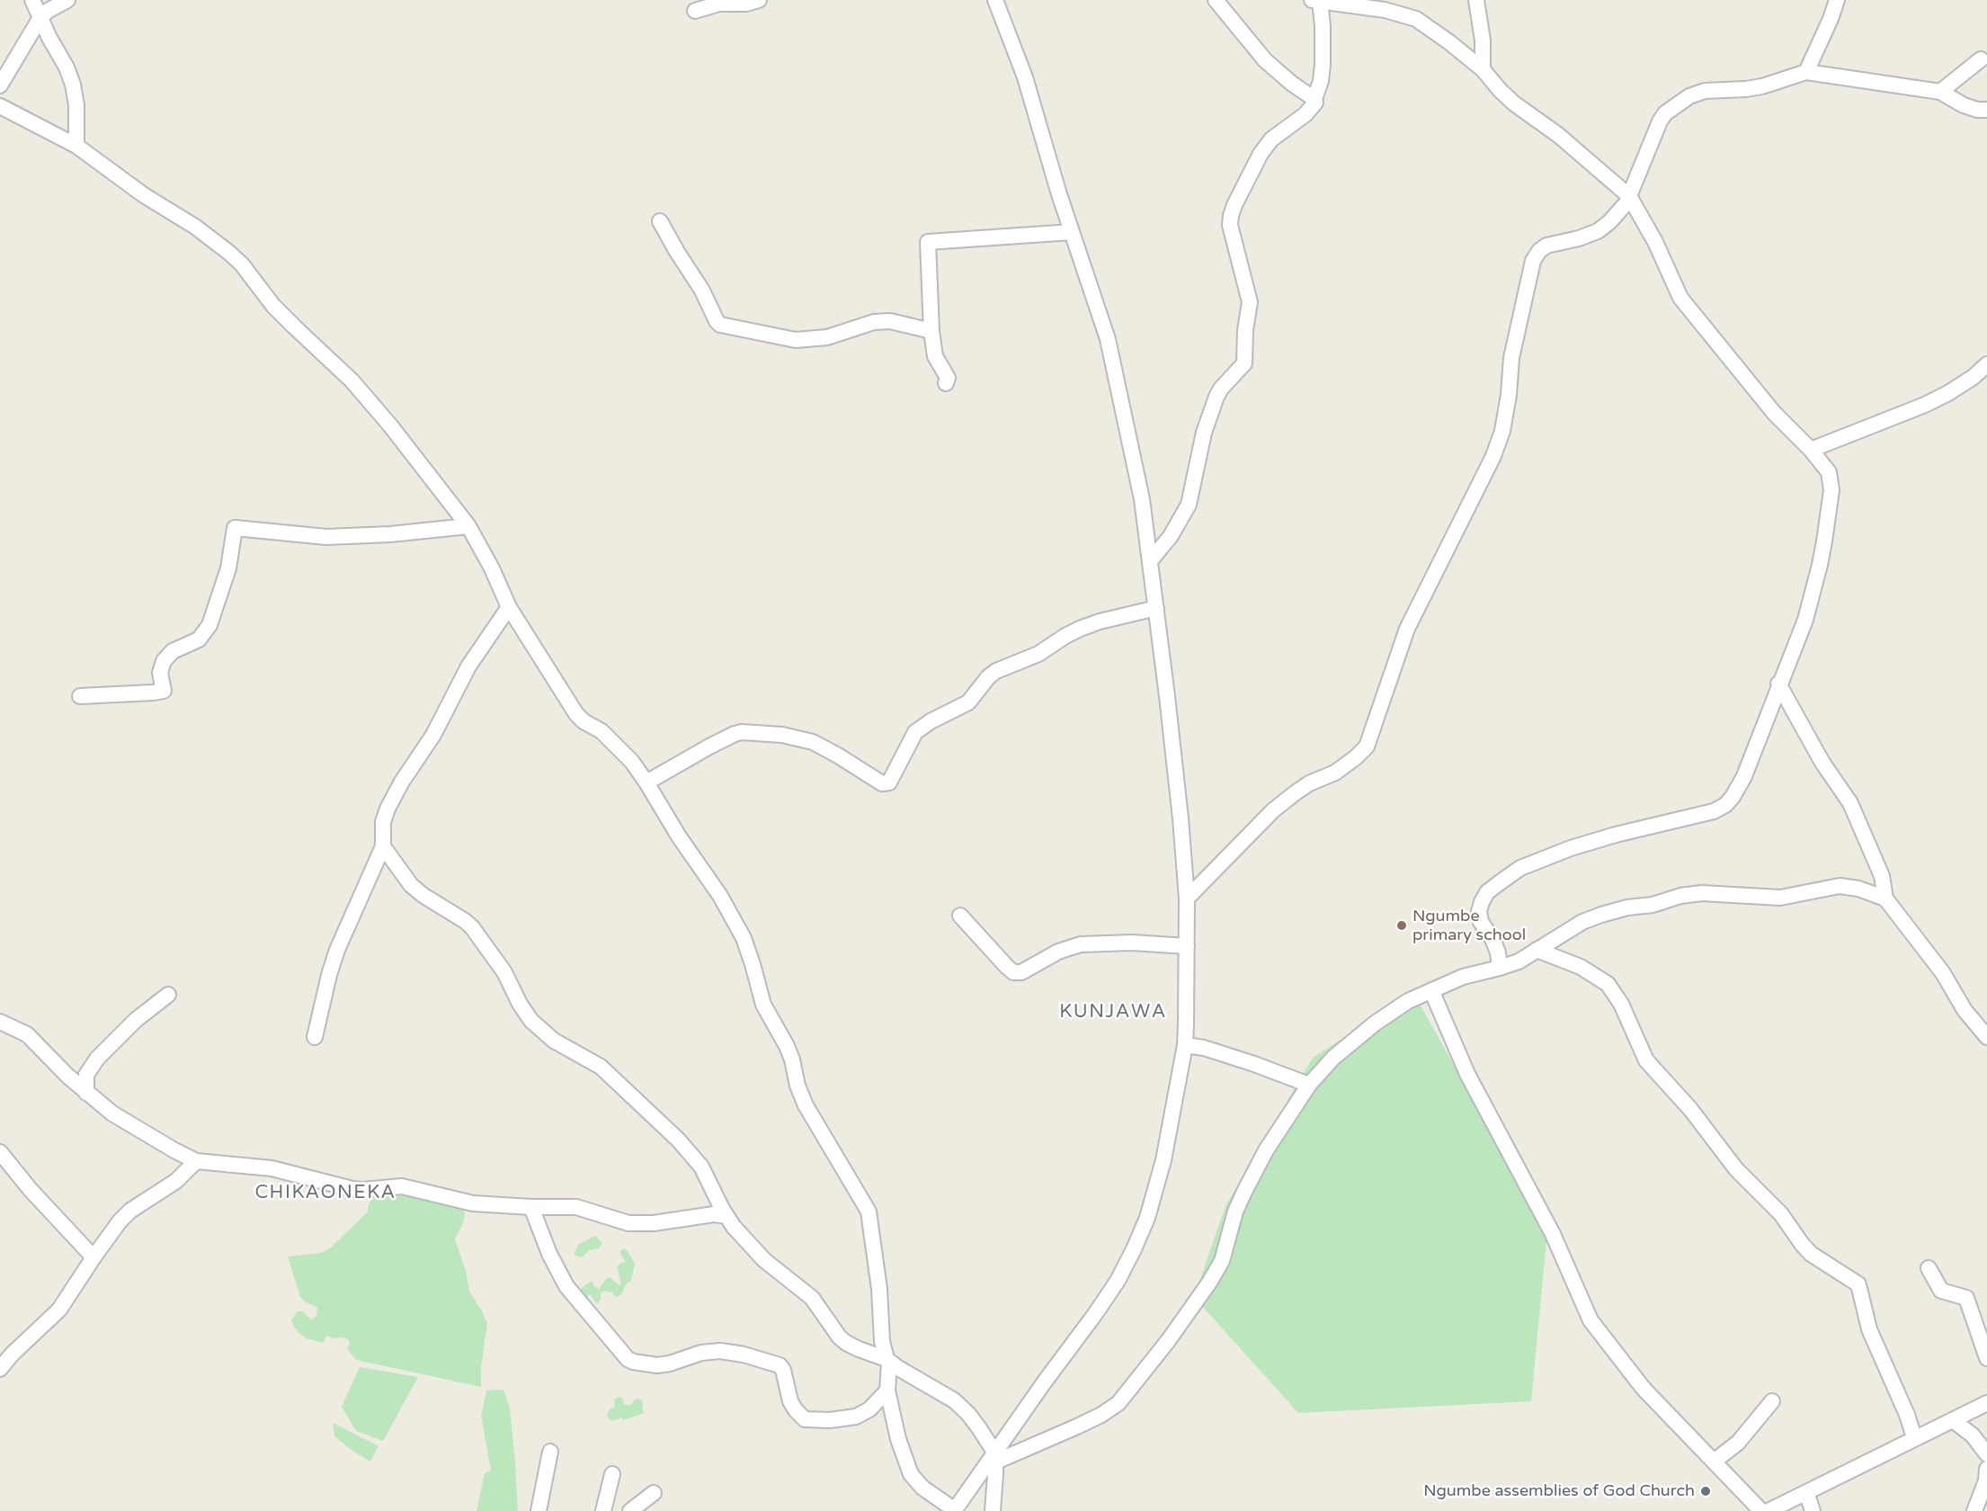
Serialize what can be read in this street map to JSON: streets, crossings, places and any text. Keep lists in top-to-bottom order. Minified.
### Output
{"districts":["KUNJAWA","CHIKAONEKA"],"places":["Ngumbe primary school","Ngumbe assemblies of God Church"]}
